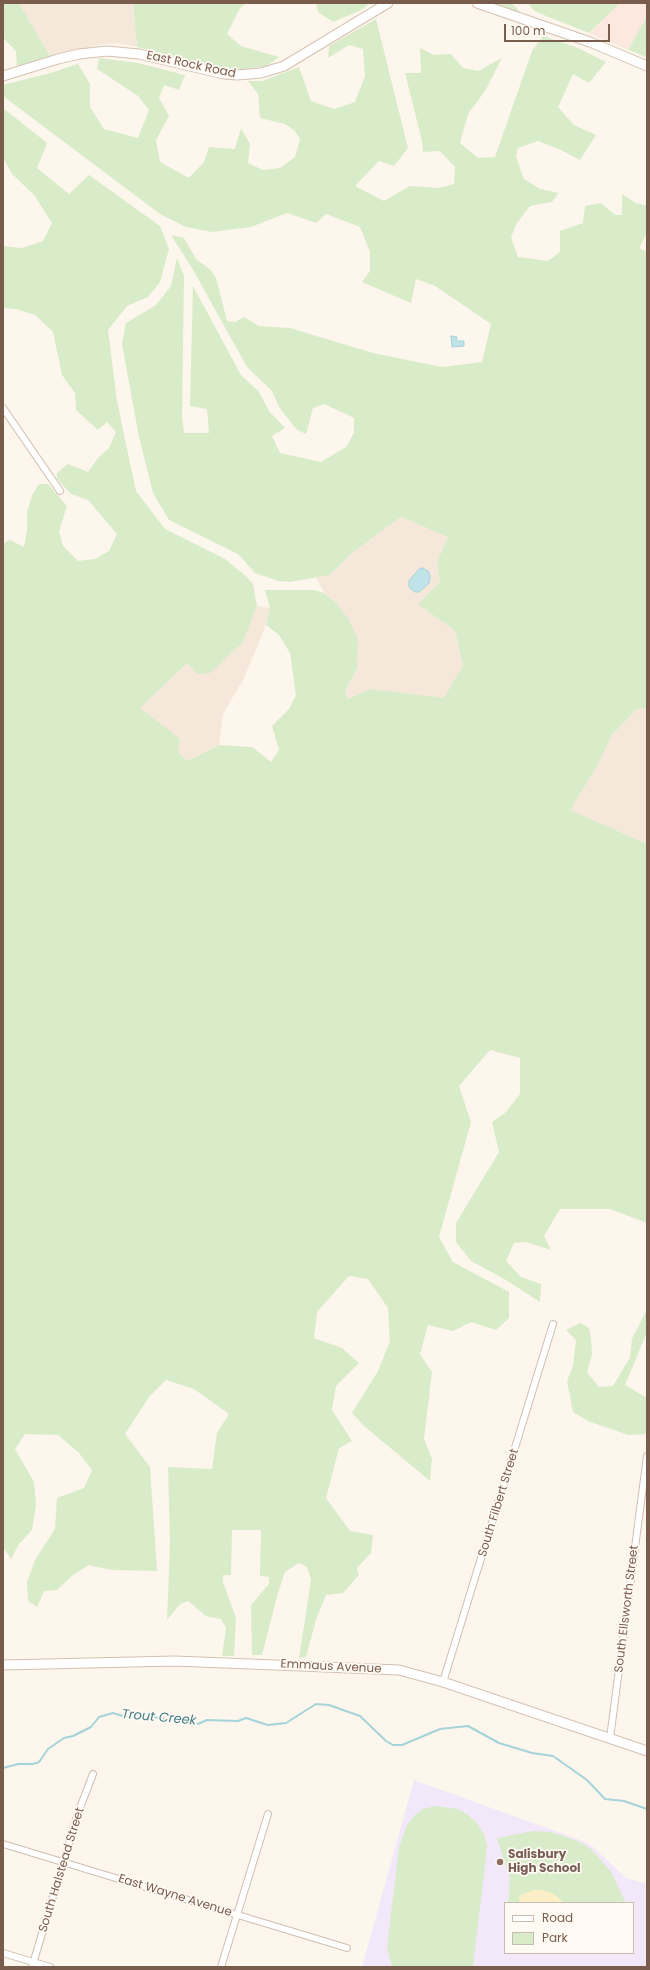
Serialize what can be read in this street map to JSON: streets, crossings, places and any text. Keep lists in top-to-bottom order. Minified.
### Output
{"streets":{"main road":["East Rock Road","Emmaus Avenue"],"street":["South Filbert Street","South Ellsworth Street","South Halstead Street","East Wayne Avenue"]},"crossings":[["South Filbert Street","Emmaus Avenue"],["South Ellsworth Street","Emmaus Avenue"],["South Halstead Street","East Wayne Avenue"]],"water":["Trout Creek"],"places":["Salisbury High School"],"legend":["Road","Park"],"scale_bar":"100 m"}
